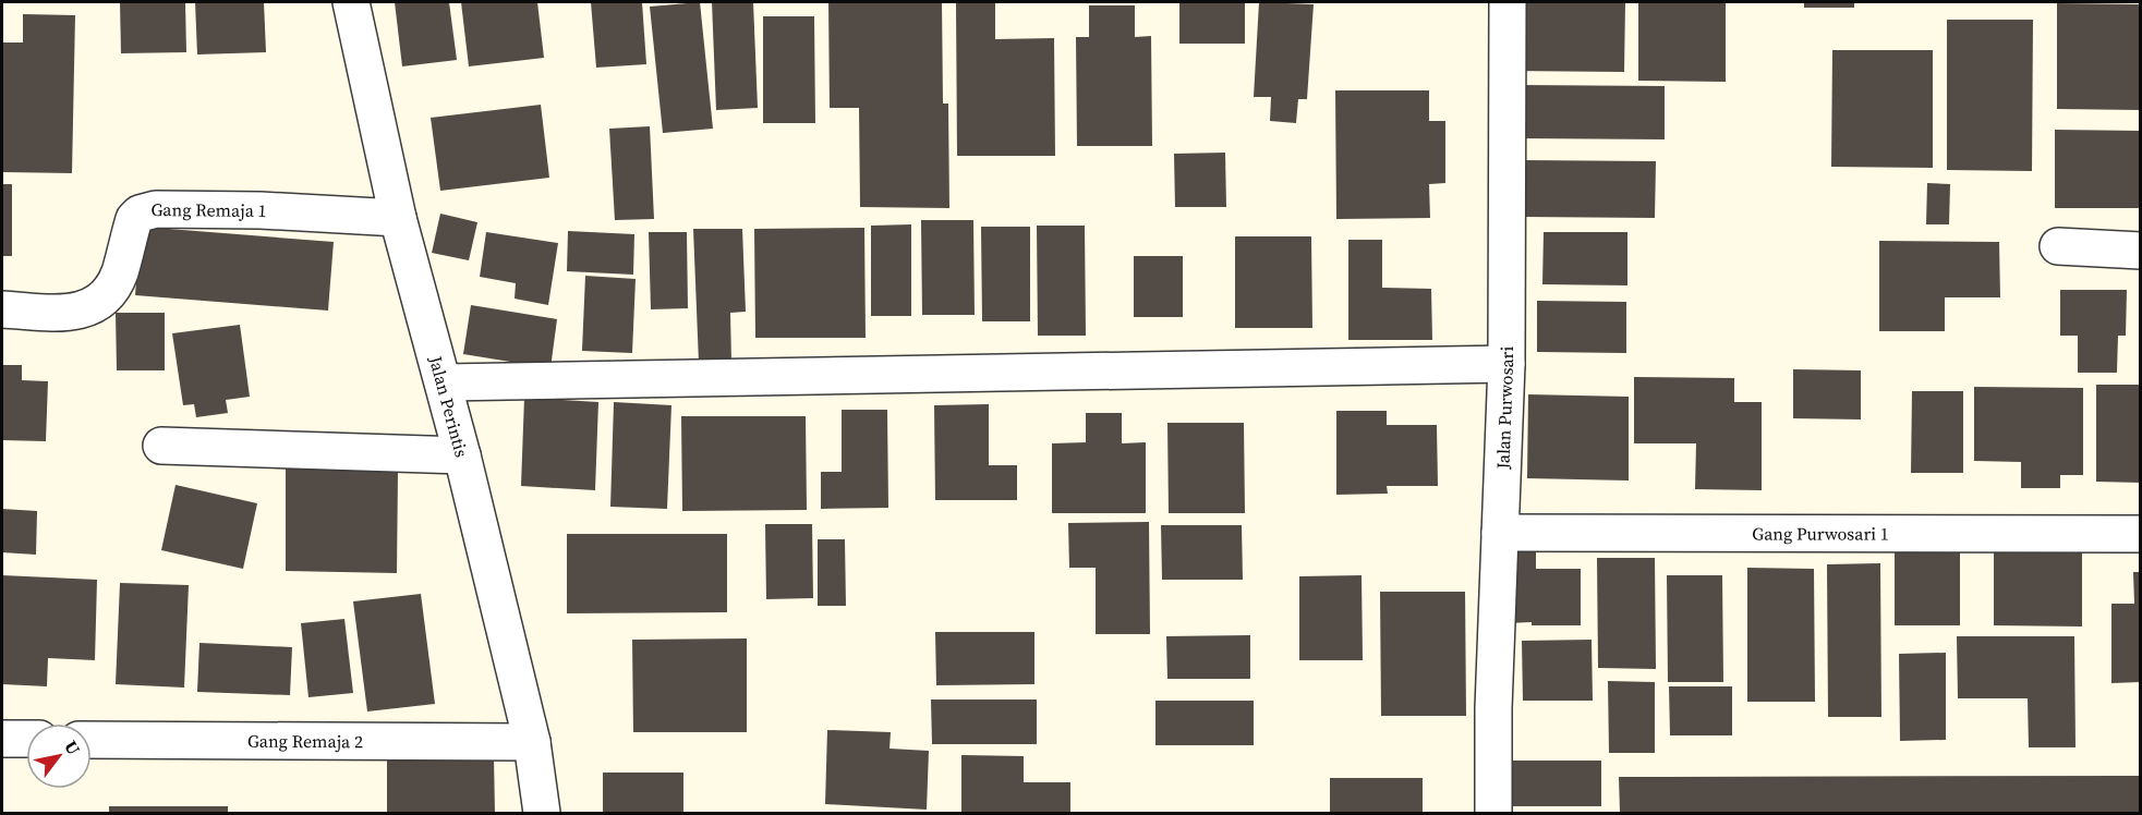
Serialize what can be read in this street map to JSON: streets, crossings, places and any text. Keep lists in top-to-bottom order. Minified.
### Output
{"streets":{"street":["Gang Remaja 1","Jalan Perintis","Jalan Purwosari","Gang Purwosari 1","Gang Remaja 2"]},"crossings":[["Gang Remaja 1","Jalan Perintis"],["Jalan Perintis","Gang Remaja 2"],["Jalan Purwosari","Gang Purwosari 1"]],"north":"top right"}
